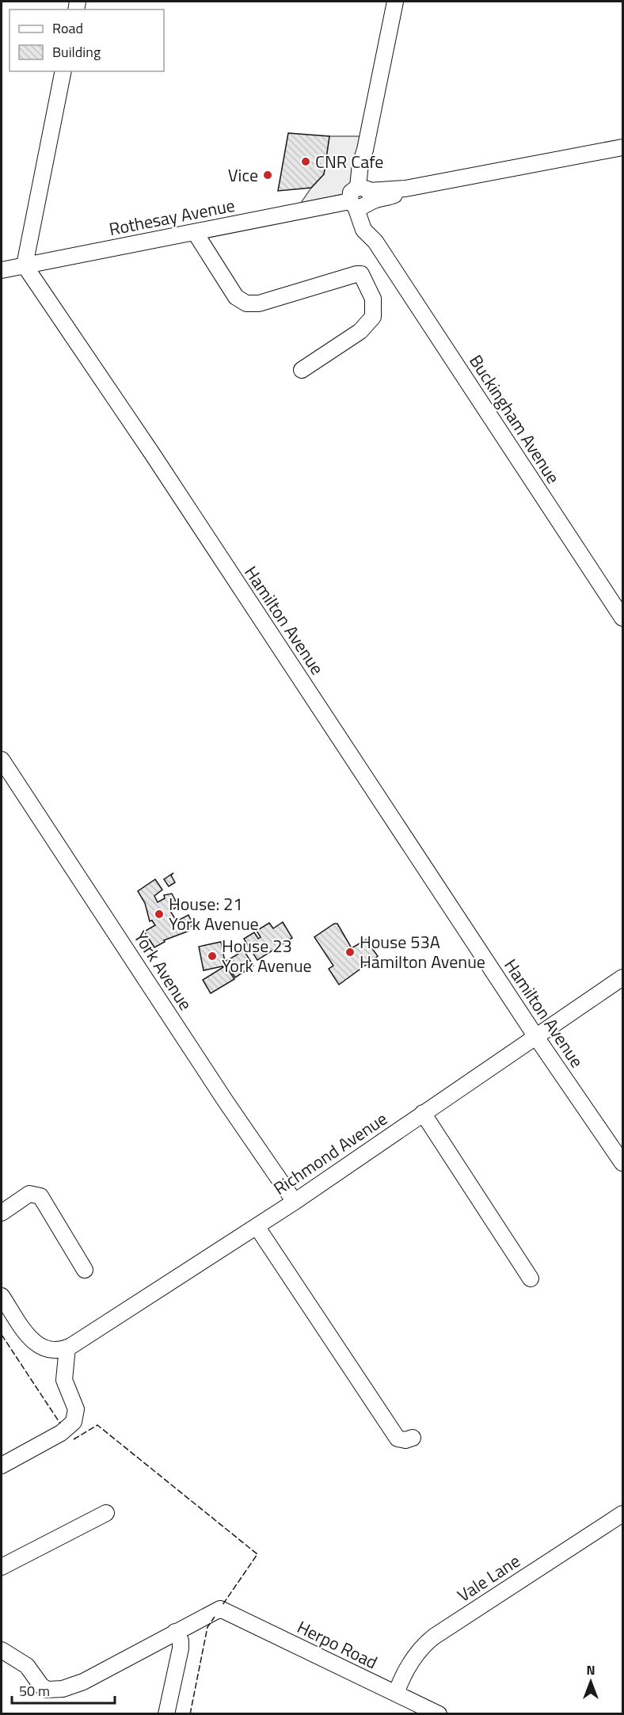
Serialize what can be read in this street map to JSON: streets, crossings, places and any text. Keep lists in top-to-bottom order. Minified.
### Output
{"streets":{"street":["Rothesay Avenue","Buckingham Avenue","Hamilton Avenue","York Avenue","Richmond Avenue","Vale Lane","Herpo Road"]},"crossings":[["Rothesay Avenue","Buckingham Avenue"],["Rothesay Avenue","Hamilton Avenue"],["Hamilton Avenue","Richmond Avenue"],["York Avenue","Richmond Avenue"],["Vale Lane","Herpo Road"]],"places":["CNR Cafe","Vice","House: 21 York Avenue","House 53A Hamilton Avenue","House 23 York Avenue"],"legend":["Road","Building"],"scale_bar":"50 m","north":"top"}
